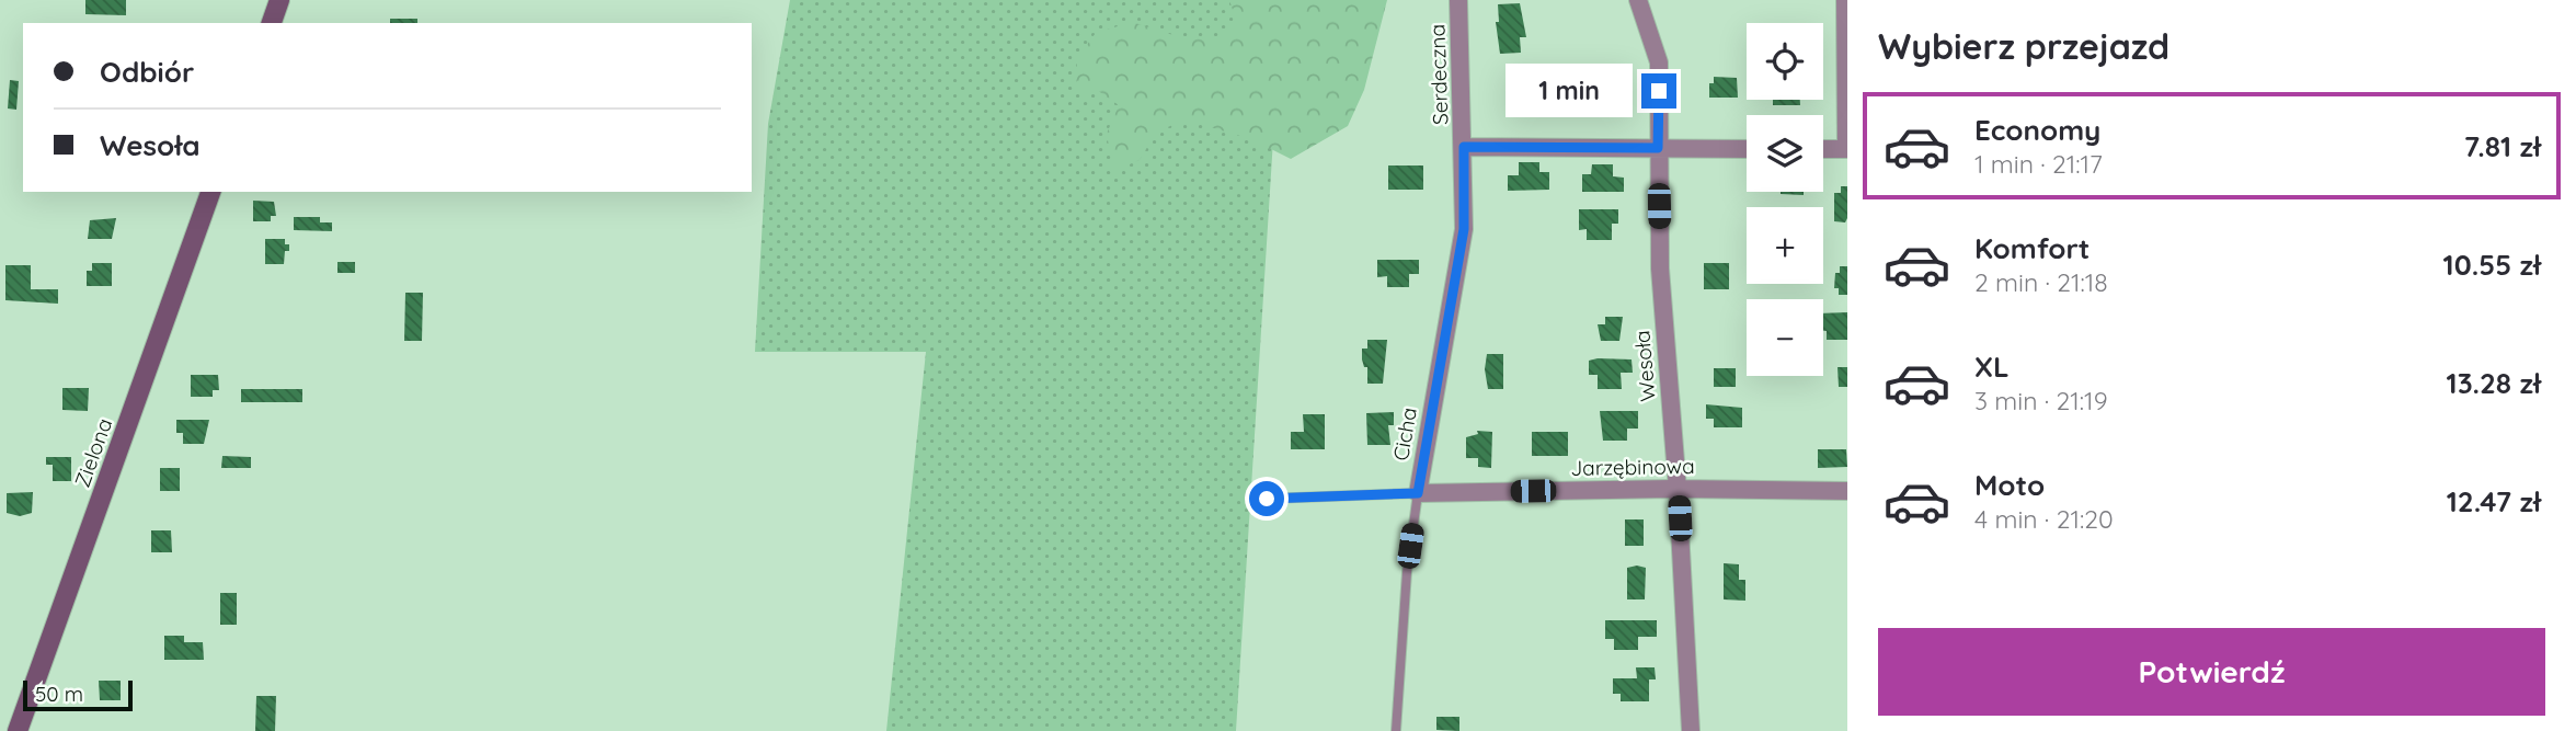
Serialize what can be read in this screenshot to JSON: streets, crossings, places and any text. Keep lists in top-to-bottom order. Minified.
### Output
{"streets":{"street":["Serdeczna","Wesoła","Cicha","Zielona","Jarzębinowa"]},"crossings":[["Serdeczna","Cicha"],["Wesoła","Jarzębinowa"],["Cicha","Jarzębinowa"]],"scale_bar":"50 m","page":{"heading":"Wybierz przejazd","map_buttons":["+","−"],"banner":["Odbiór","Wesoła"],"bubble":"1 min","list":[{"name":"Economy","note":"1 min · 21:17","value":"7.81 zł"},{"name":"Komfort","note":"2 min · 21:18","value":"10.55 zł"},{"name":"XL","note":"3 min · 21:19","value":"13.28 zł"},{"name":"Moto","note":"4 min · 21:20","value":"12.47 zł"}],"buttons":"Potwierdź","scale":"50 m"}}
